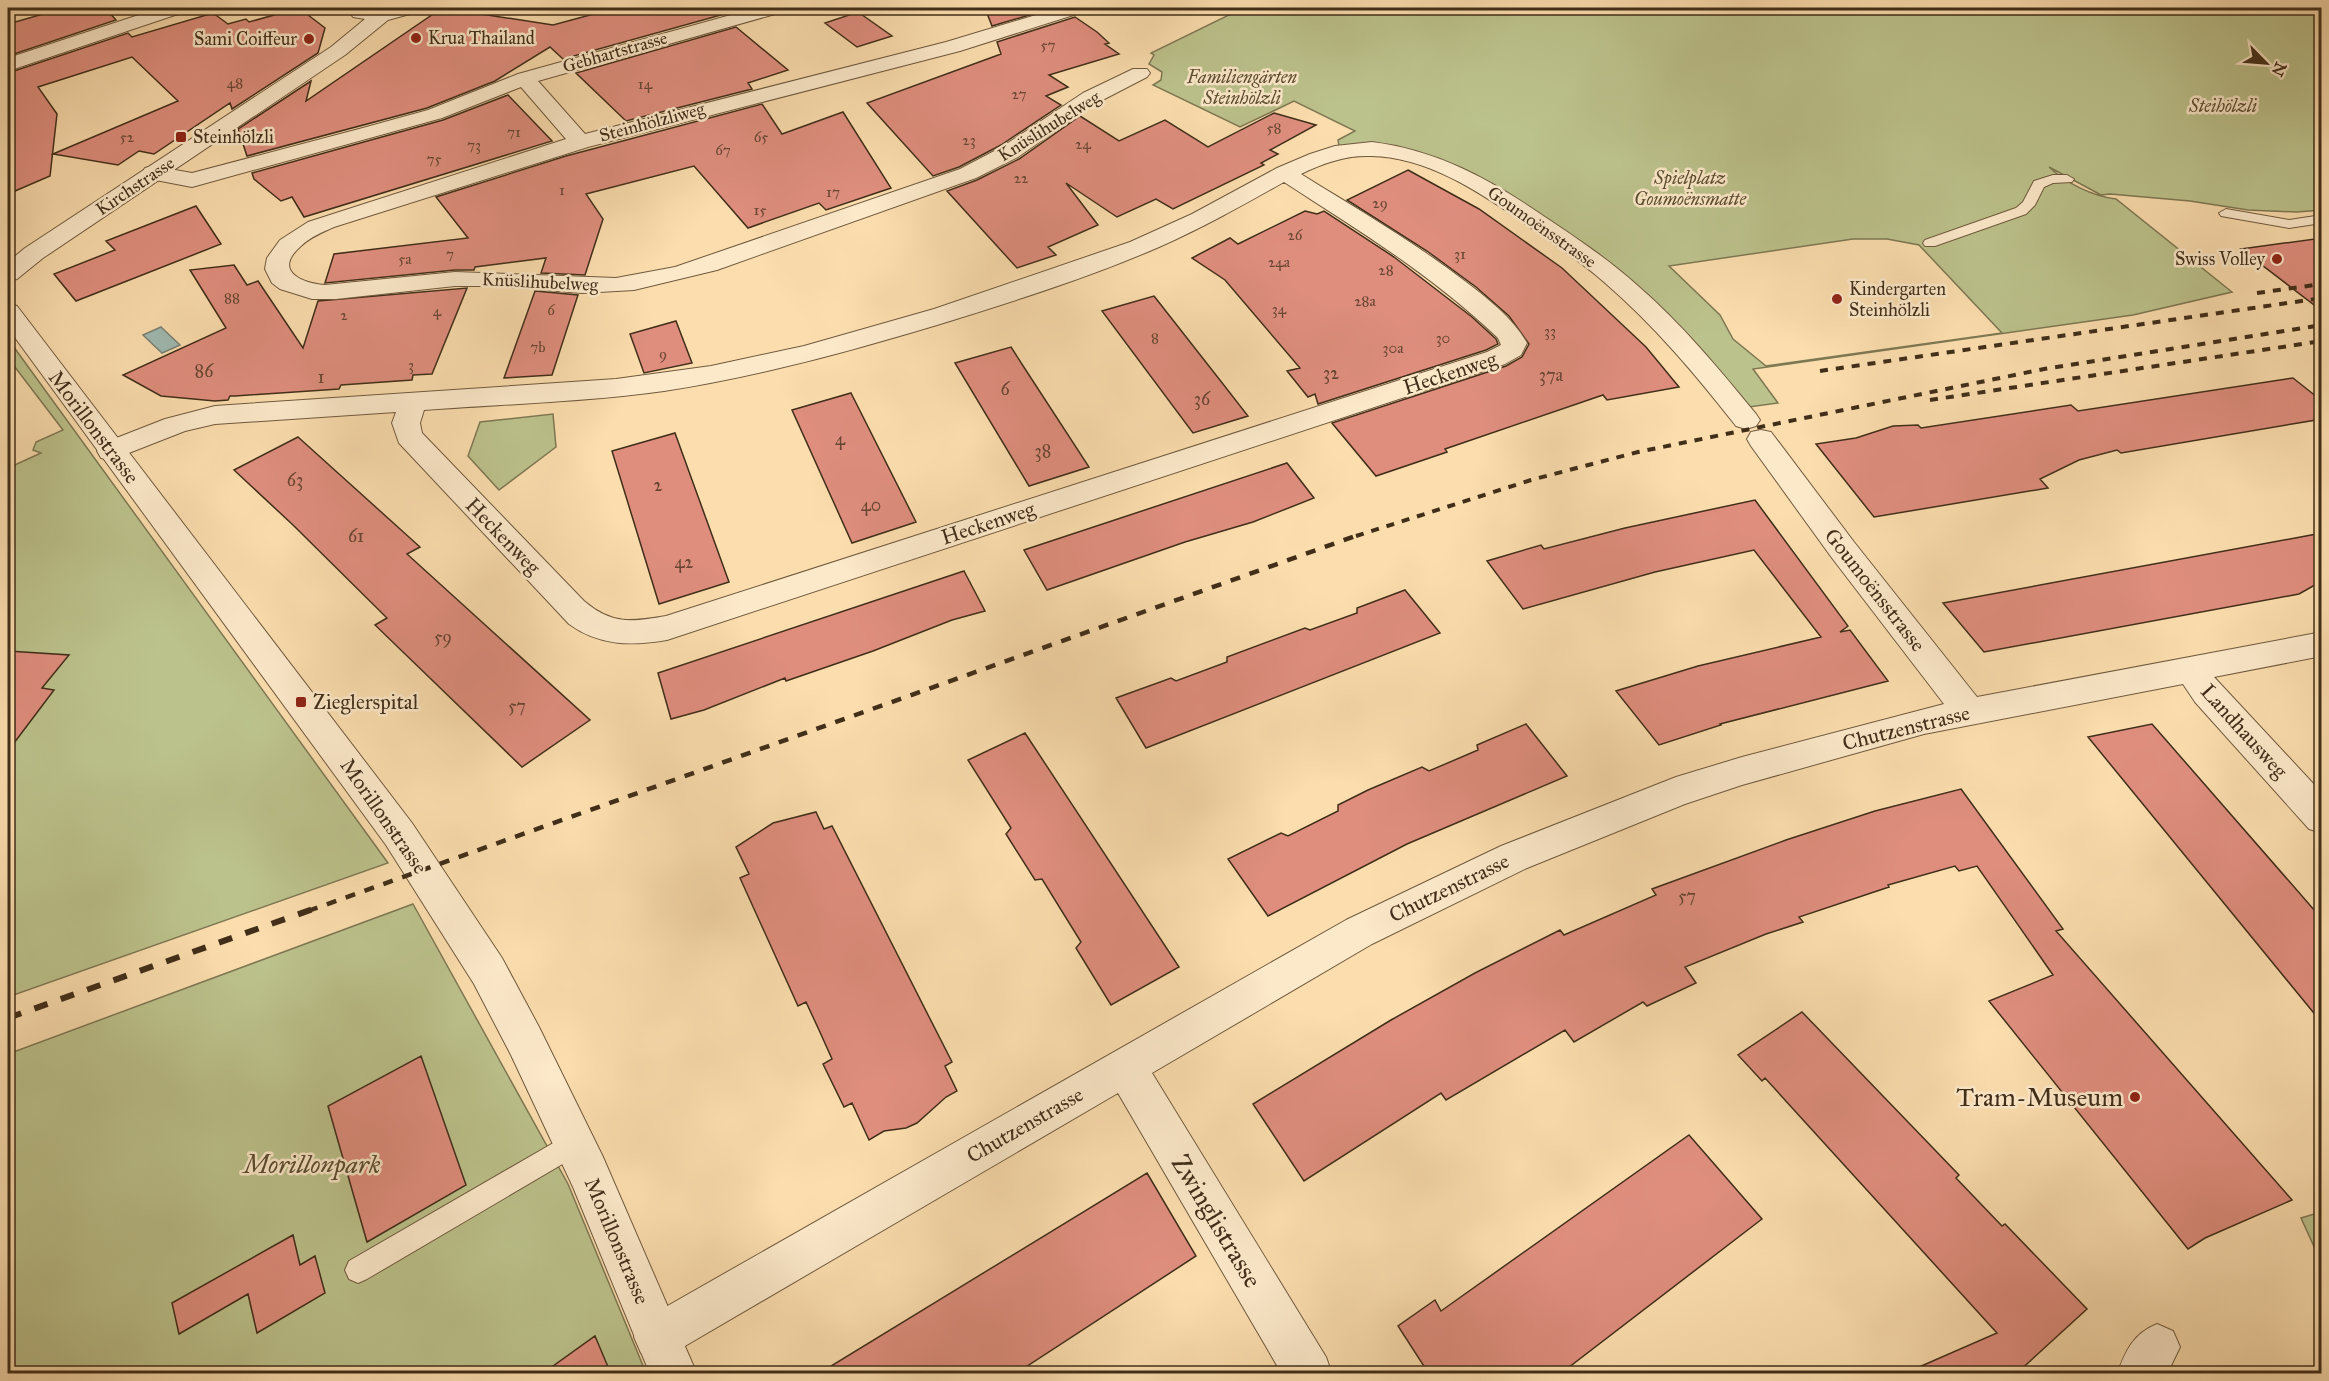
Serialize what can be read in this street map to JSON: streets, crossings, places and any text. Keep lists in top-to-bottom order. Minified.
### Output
{"streets":{"street":["Gebhartstrasse","Steinhölzliweg","Knüslihubelweg","Kirchstrasse","Goumoënsstrasse","Heckenweg","Morillonstrasse","Chutzenstrasse","Landhausweg","Zwinglistrasse"]},"crossings":[["Gebhartstrasse","Steinhölzliweg"],["Steinhölzliweg","Knüslihubelweg"],["Goumoënsstrasse","Heckenweg"],["Goumoënsstrasse","Chutzenstrasse"],["Morillonstrasse","Chutzenstrasse"],["Chutzenstrasse","Landhausweg"],["Chutzenstrasse","Zwinglistrasse"]],"parks":["Familiengärten Steinhölzli","Steihölzli","Spielplatz Goumoënsmatte","Morillonpark"],"places":{"other":["Krua Thailand","Sami Coiffeur","Swiss Volley","Kindergarten Steinhölzli","Tram-Museum"],"transit":["Steinhölzli","Zieglerspital"]},"house_numbers":["57","48","14","27","58","71","52","65","23","24","73","67","75","22","1","17","29","15","26","7","31","5a","24a","28","88","28a","34","6","4","2","33","8","30","7b","30a","9","3","86","32","37a","1","6","36","4","38","63","2","40","61","42","59","57","57"],"north":"bottom right"}
